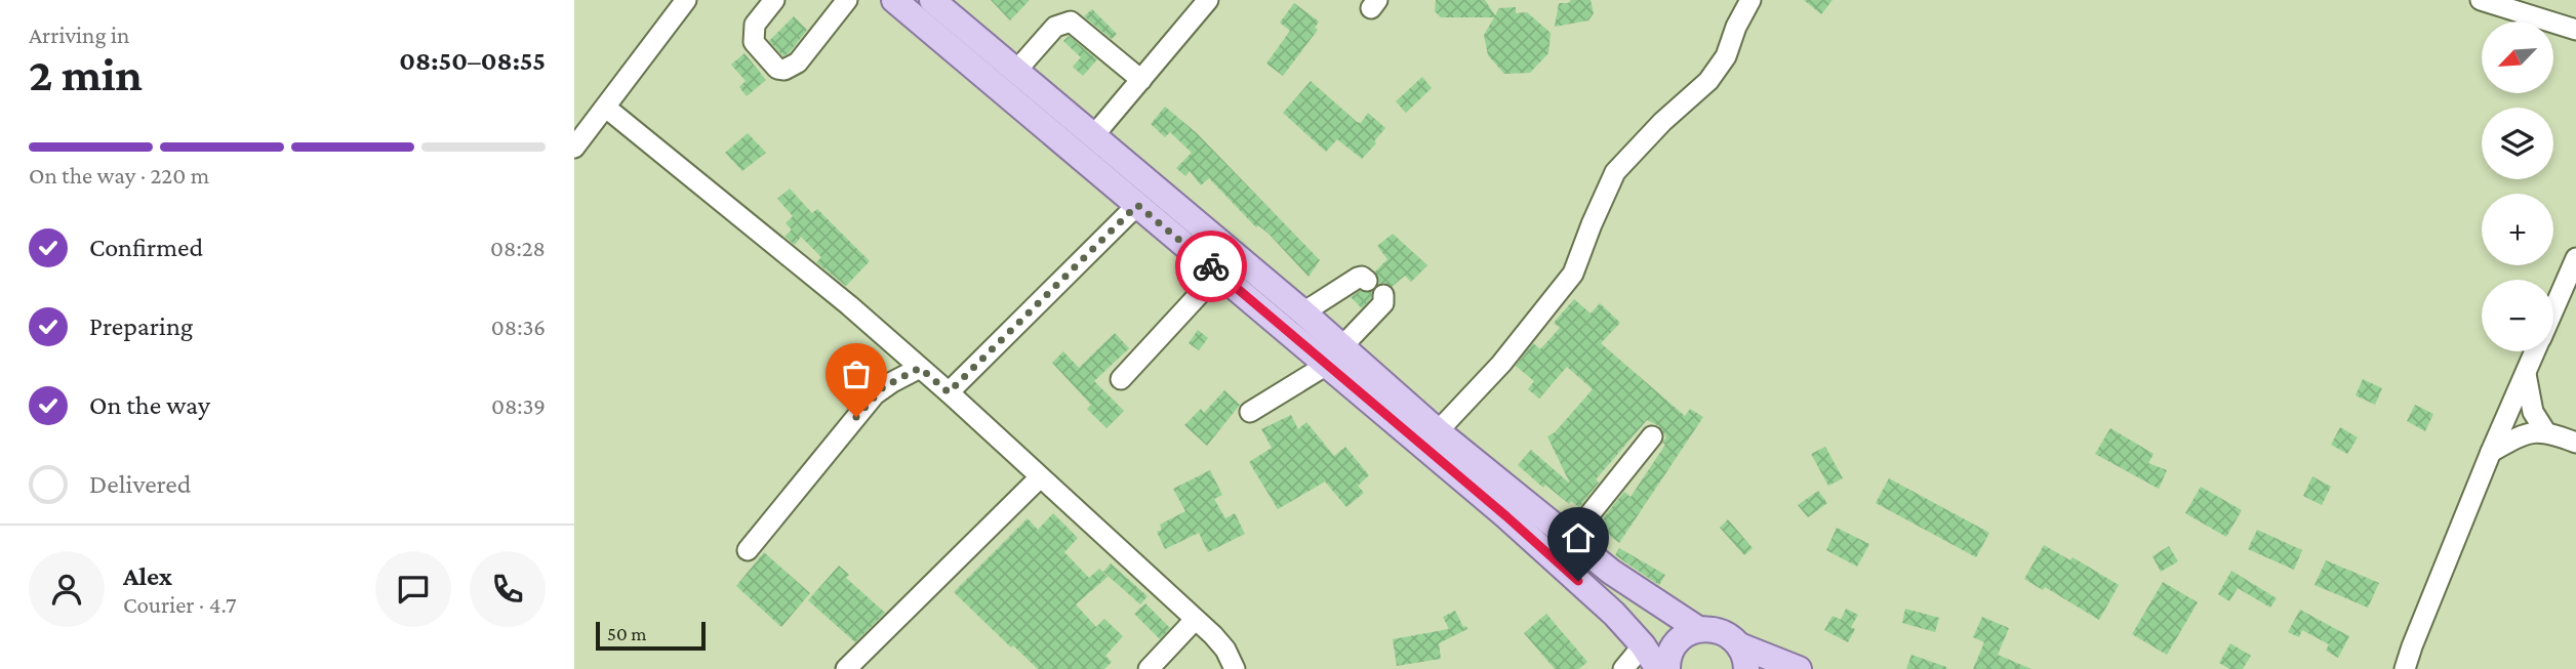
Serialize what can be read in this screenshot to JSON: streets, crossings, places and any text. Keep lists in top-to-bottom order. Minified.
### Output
{"scale_bar":"50 m","north":"bottom left","page":{"heading":["2 min","Arriving in","08:50–08:55"],"panel":["Alex","Courier · 4.7"],"map_buttons":["+","−"],"bar":"On the way · 220 m","list":[["Confirmed","08:28"],["Preparing","08:36"],["On the way","08:39"],"Delivered"],"scale":"50 m"}}
